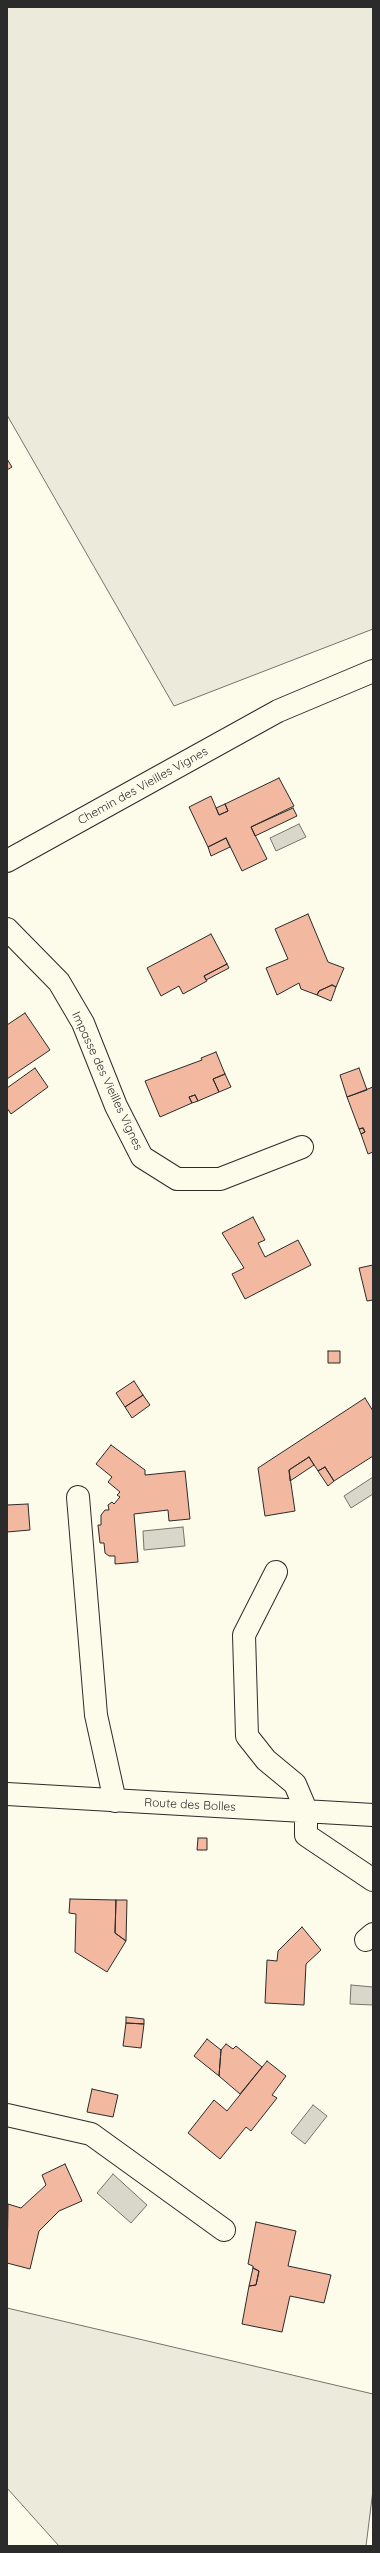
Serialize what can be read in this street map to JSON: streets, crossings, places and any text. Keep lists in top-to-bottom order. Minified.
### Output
{"streets":{"street":["Chemin des Vieilles Vignes","Impasse des Vieilles Vignes","Route des Bolles"]}}
